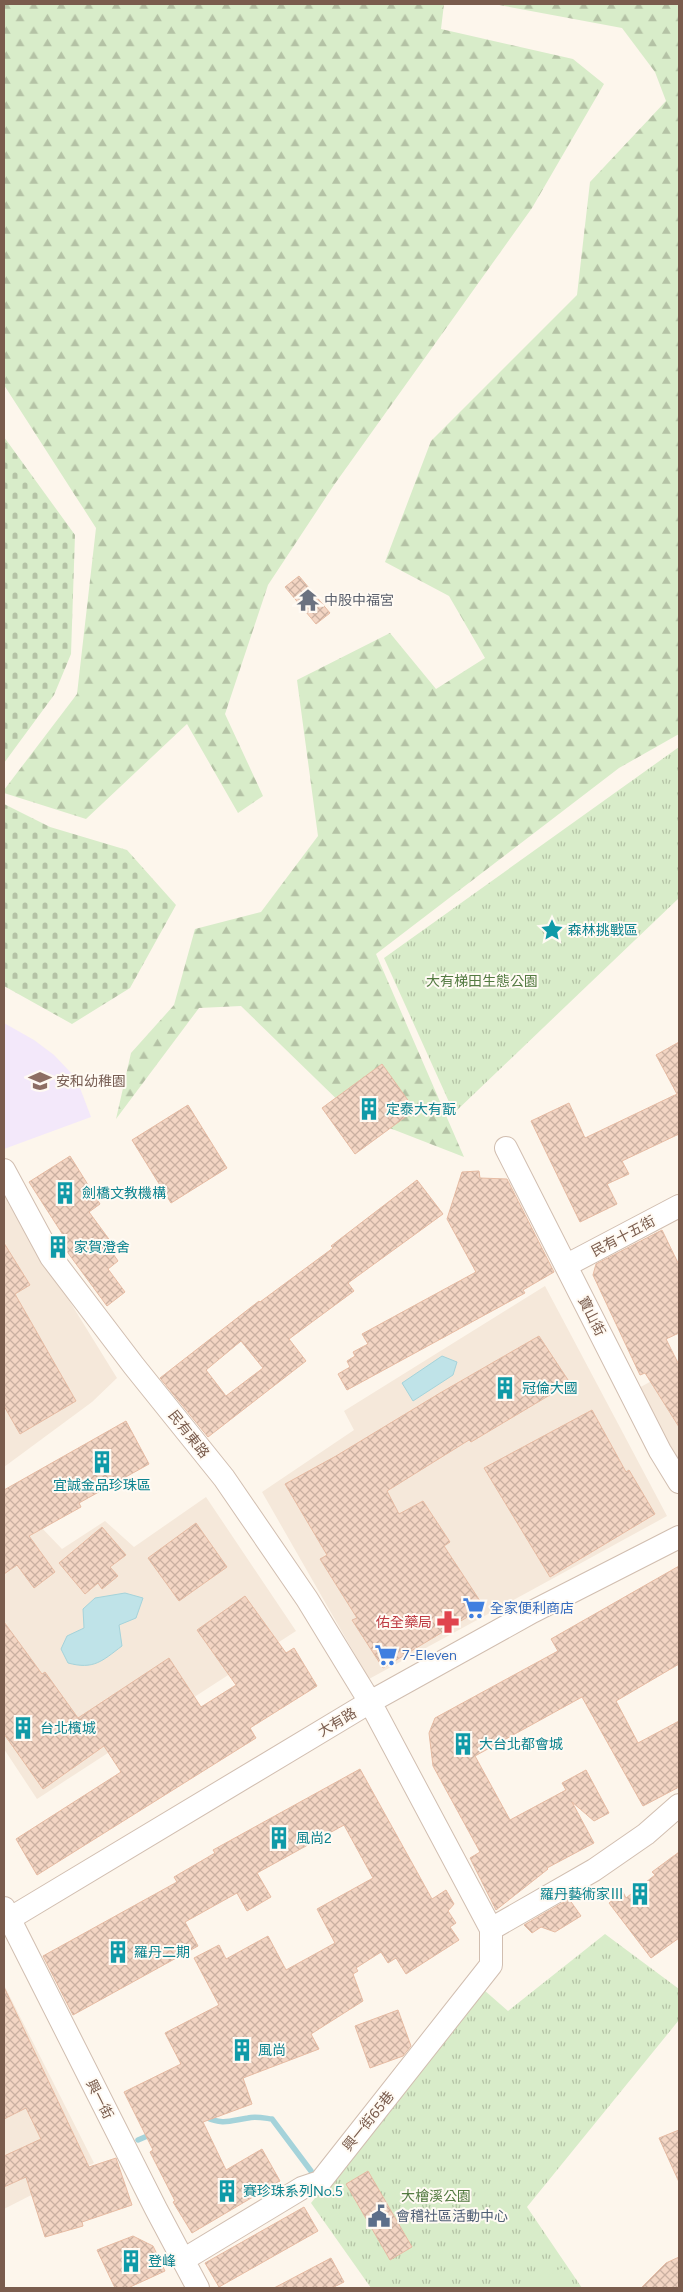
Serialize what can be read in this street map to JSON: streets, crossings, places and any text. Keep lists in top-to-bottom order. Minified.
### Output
{"streets":{"street":["民有十五街","寶山街","民有東路","大有路","興一街","興一街65巷"]},"crossings":[["民有十五街","寶山街"],["民有東路","大有路"],["民有東路","興一街65巷"],["大有路","興一街"],["大有路","興一街65巷"],["興一街","興一街65巷"]],"parks":["大有梯田生態公園","大檜溪公園"],"places":{"temple":["中股中福宮"],"place":["森林挑戰區"],"school or university":["安和幼稚園"],"building":["定泰大有翫","劍橋文教機構","家賀澄舍","冠倫大國","宜誠金品珍珠區","台北檳城","大台北都會城","風尚2","羅丹藝術家Ⅲ","羅丹二期","風尚","賽珍珠系列No.5","登峰"],"supermarket":["全家便利商店","7-Eleven"],"pharmacy":["佑全藥局"],"public building":["會稽社區活動中心"]}}
